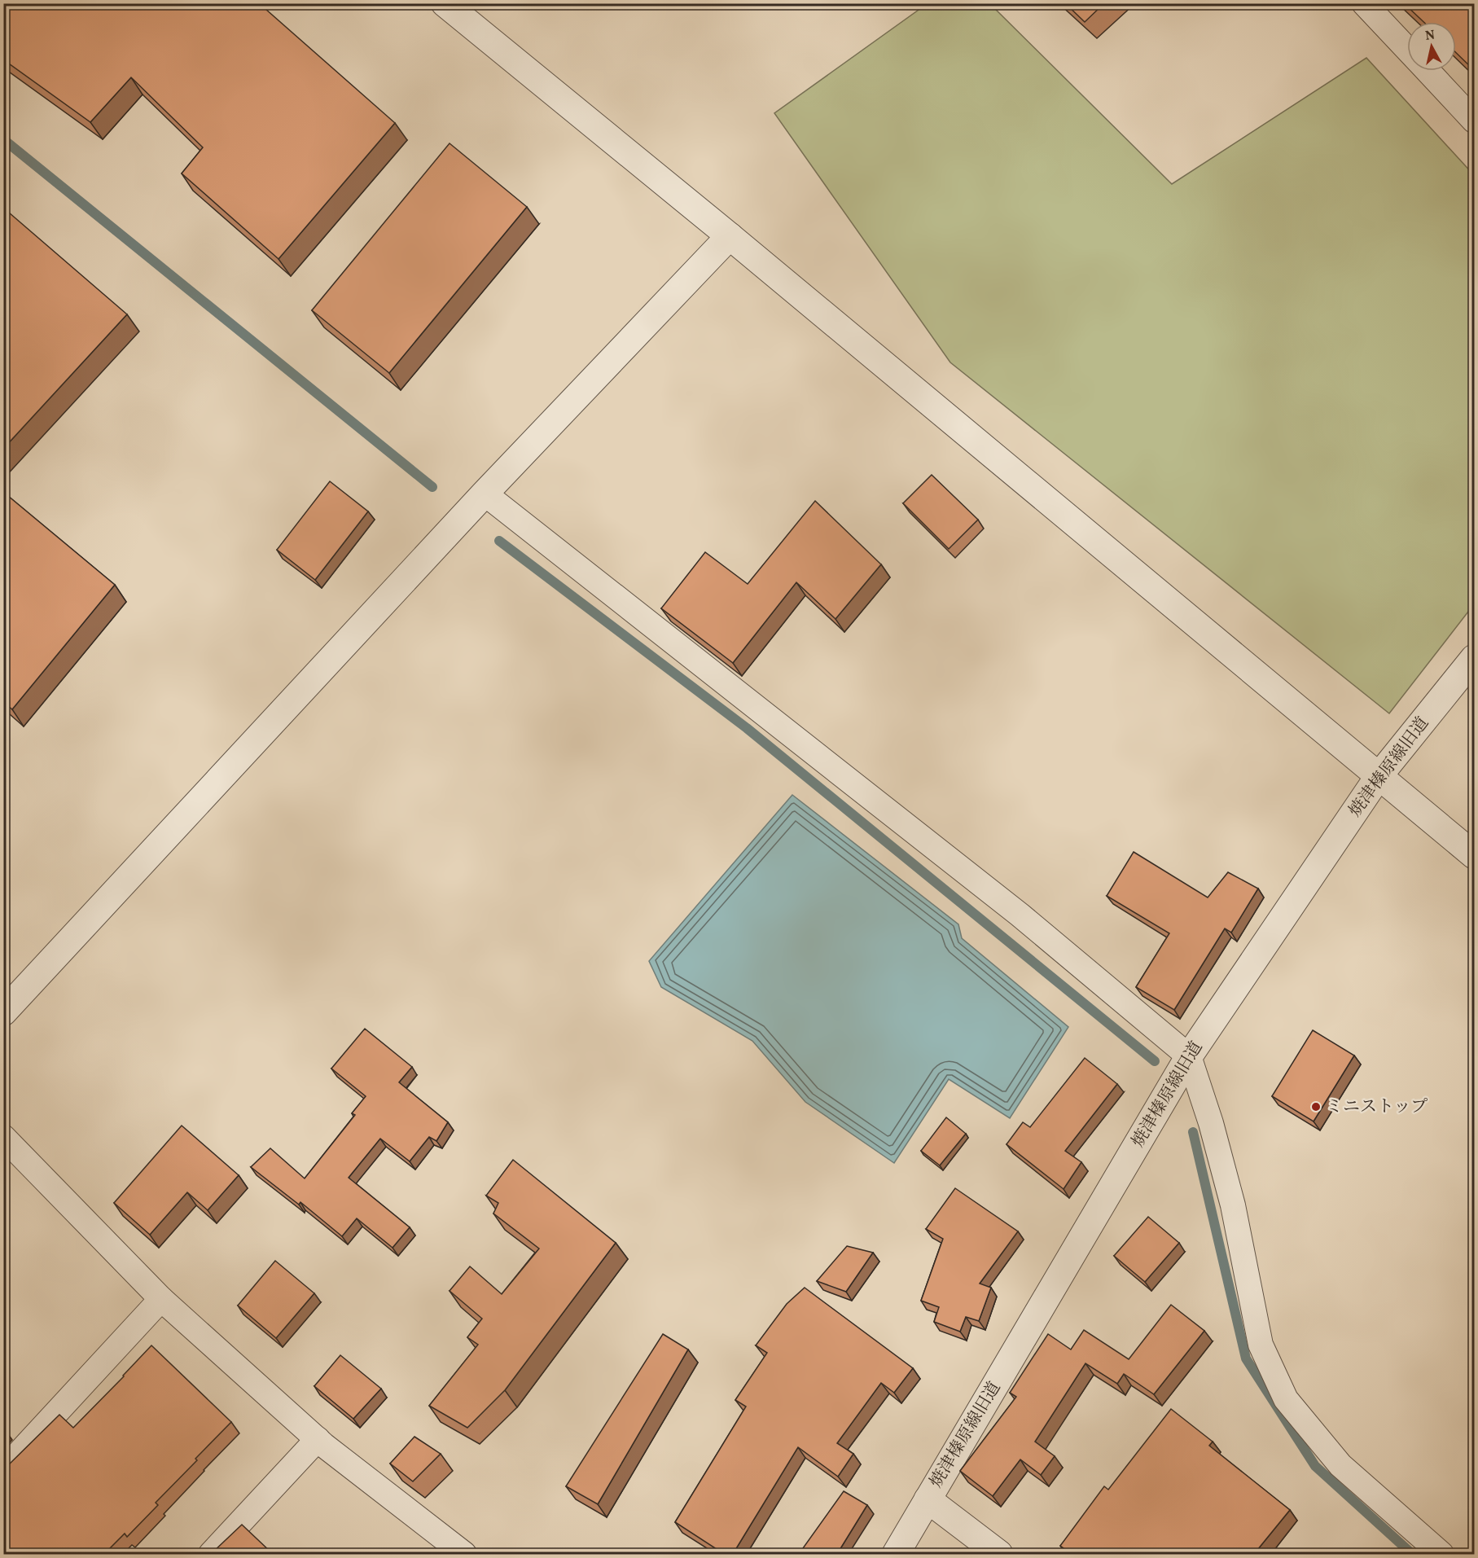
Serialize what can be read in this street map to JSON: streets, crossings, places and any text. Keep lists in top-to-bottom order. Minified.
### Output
{"streets":{"street":["焼津榛原線旧道"]},"places":["ミニストップ"],"north":"top"}
